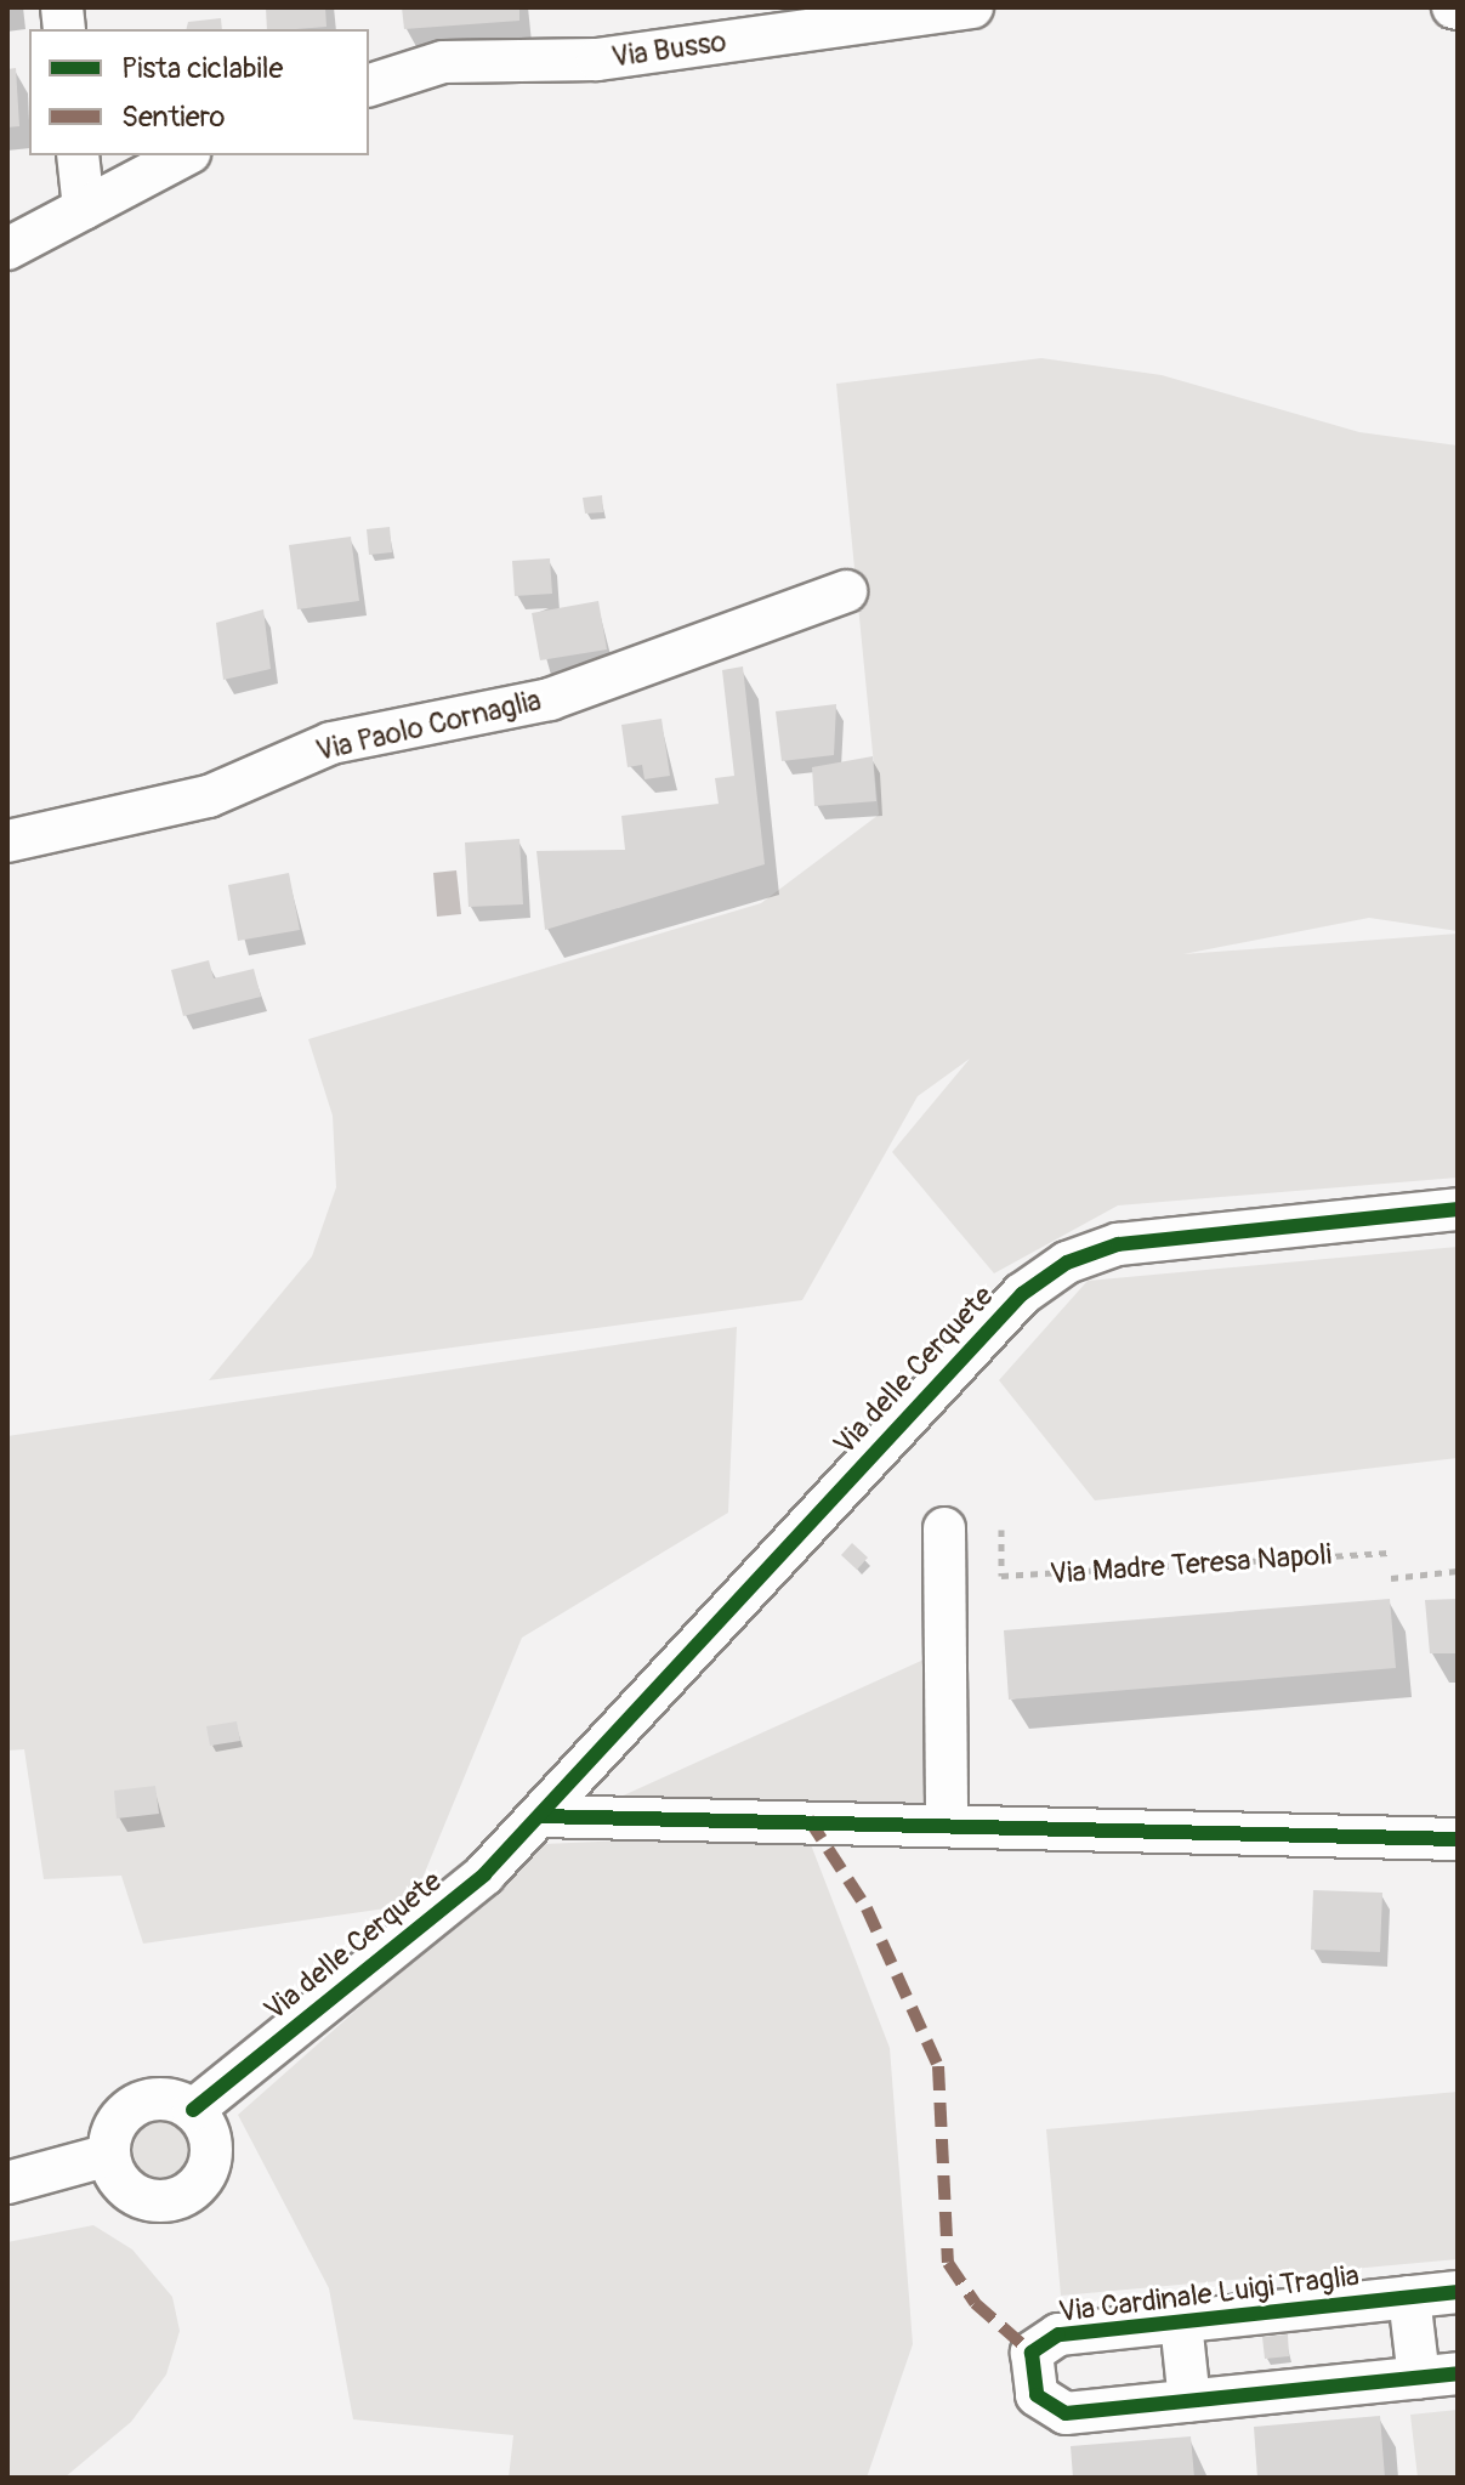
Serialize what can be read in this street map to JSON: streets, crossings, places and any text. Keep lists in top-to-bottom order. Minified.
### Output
{"streets":{"street":["Via Busso","Via Paolo Cornaglia","Via delle Cerquete","Via Cardinale Luigi Traglia"],"path":["Via Madre Teresa Napoli"]},"legend":["Pista ciclabile","Sentiero"]}
